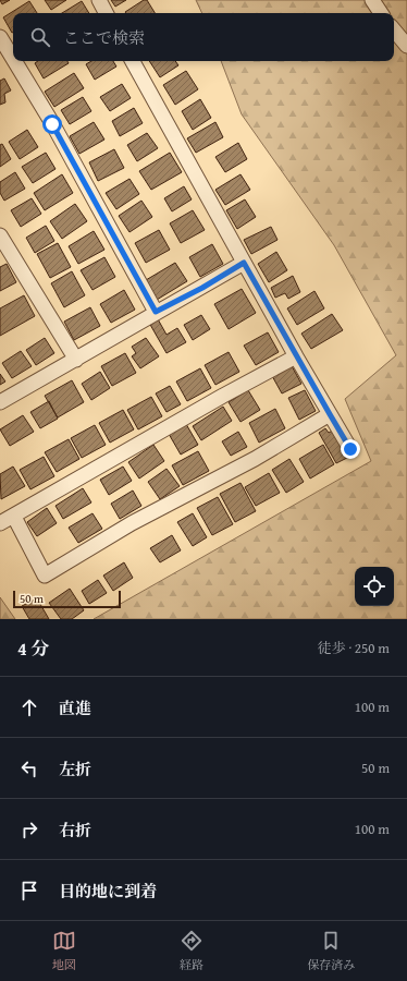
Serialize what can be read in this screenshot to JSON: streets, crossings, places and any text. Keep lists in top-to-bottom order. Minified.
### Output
{"scale_bar":"50 m","page":{"search":"ここで検索","scale":"50 m","heading":["4 分","徒歩 · 250 m"],"list":[["直進","100 m"],["左折","50 m"],["右折","100 m"],"目的地に到着"],"nav":["地図","経路","保存済み"]}}
